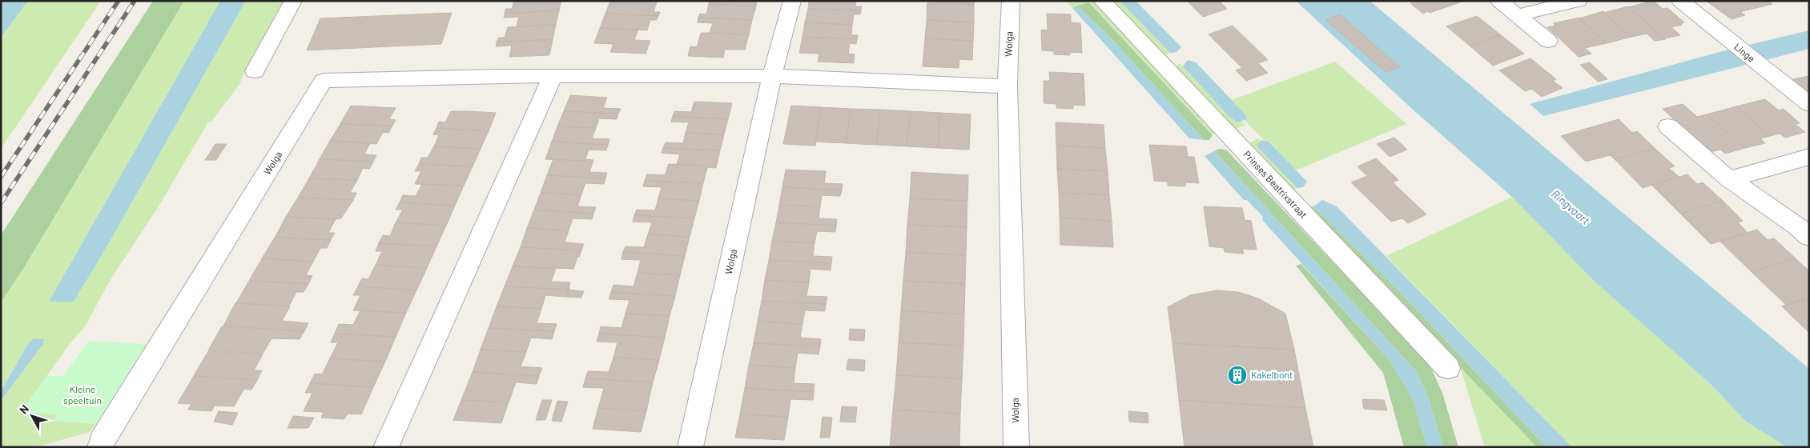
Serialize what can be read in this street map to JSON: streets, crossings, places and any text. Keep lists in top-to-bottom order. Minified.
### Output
{"streets":{"street":["Wolga","Linge","Prinses Beatrixstraat"]},"water":["Ringvaart"],"parks":["Kleine speeltuin"],"places":{"building":["Kakelbont"]},"north":"top left"}
